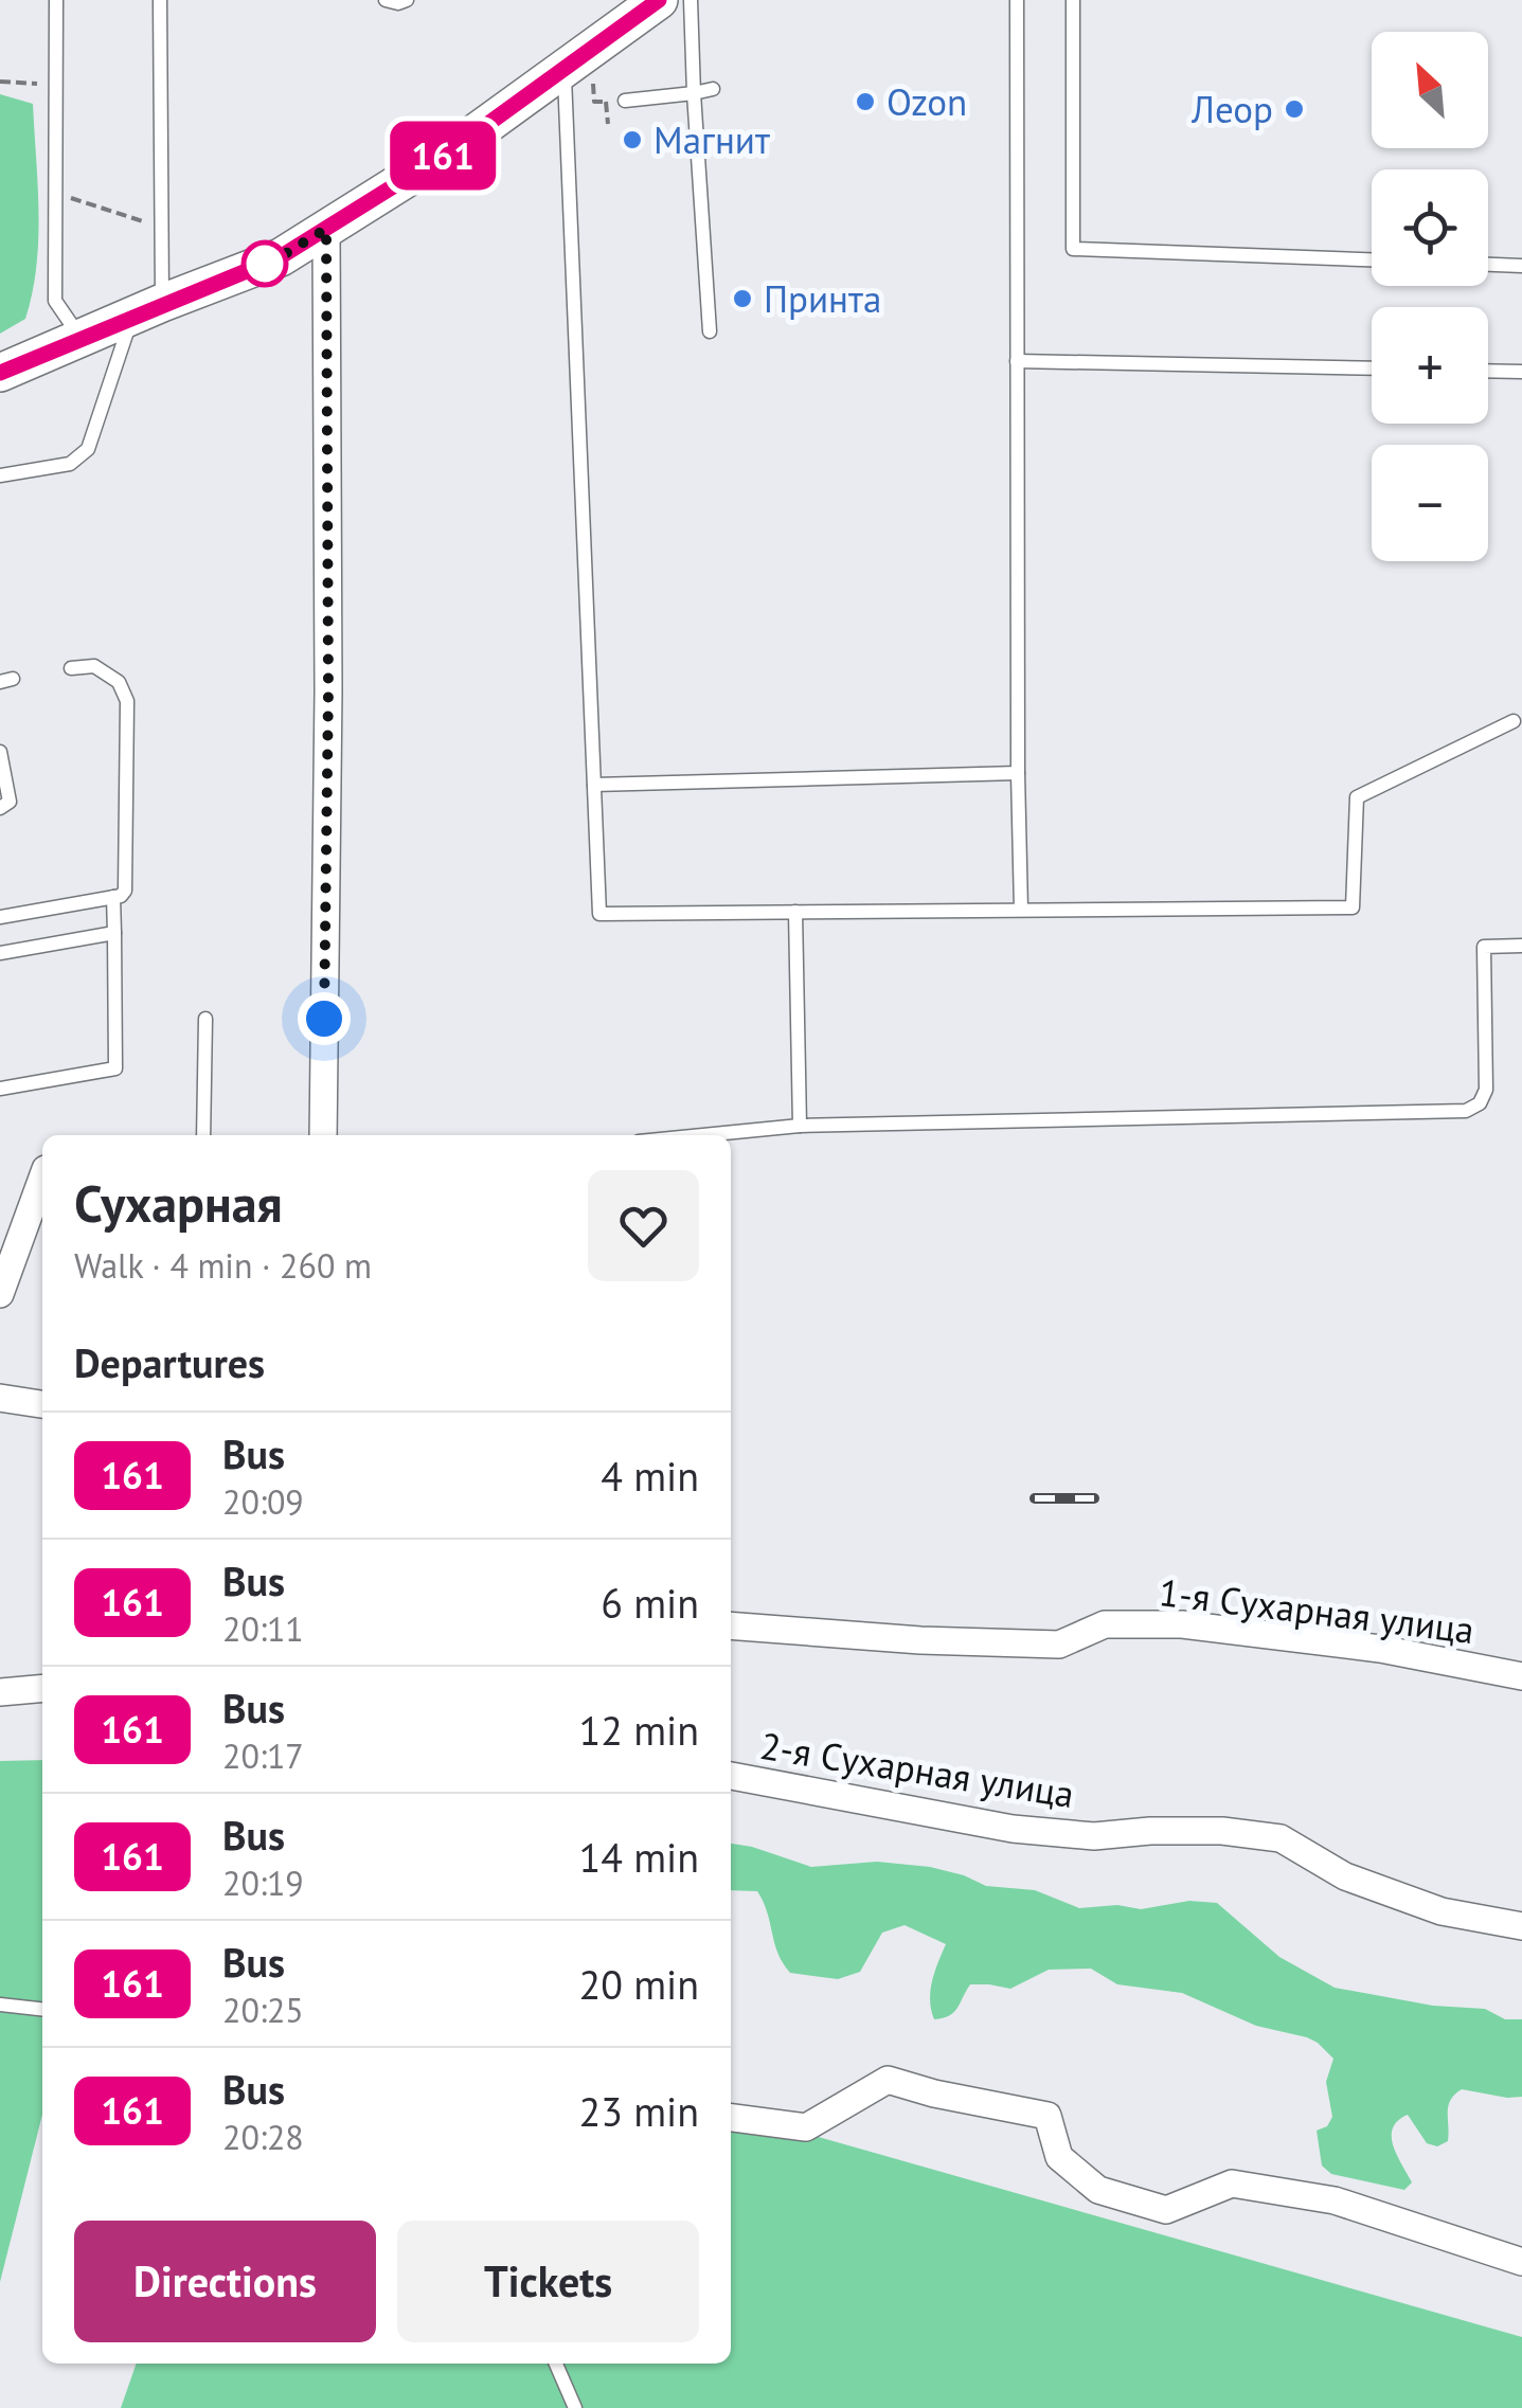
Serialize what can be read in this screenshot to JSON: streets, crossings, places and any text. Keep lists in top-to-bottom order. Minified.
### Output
{"streets":{"street":["1-я Сухарная улица","2-я Сухарная улица"]},"places":["Ozon","Леор","Магнит","Принта"],"lines":["bus line 161"],"north":"top left","page":{"on_map":"161","map_buttons":["+","−"],"heading":[["Сухарная","Walk · 4 min · 260 m"],"Departures"],"list":[{"mark":"161","name":"Bus","note":"20:09","value":"4 min"},{"mark":"161","name":"Bus","note":"20:11","value":"6 min"},{"mark":"161","name":"Bus","note":"20:17","value":"12 min"},{"mark":"161","name":"Bus","note":"20:19","value":"14 min"},{"mark":"161","name":"Bus","note":"20:25","value":"20 min"},{"mark":"161","name":"Bus","note":"20:28","value":"23 min"}],"buttons":["Directions","Tickets"]}}
